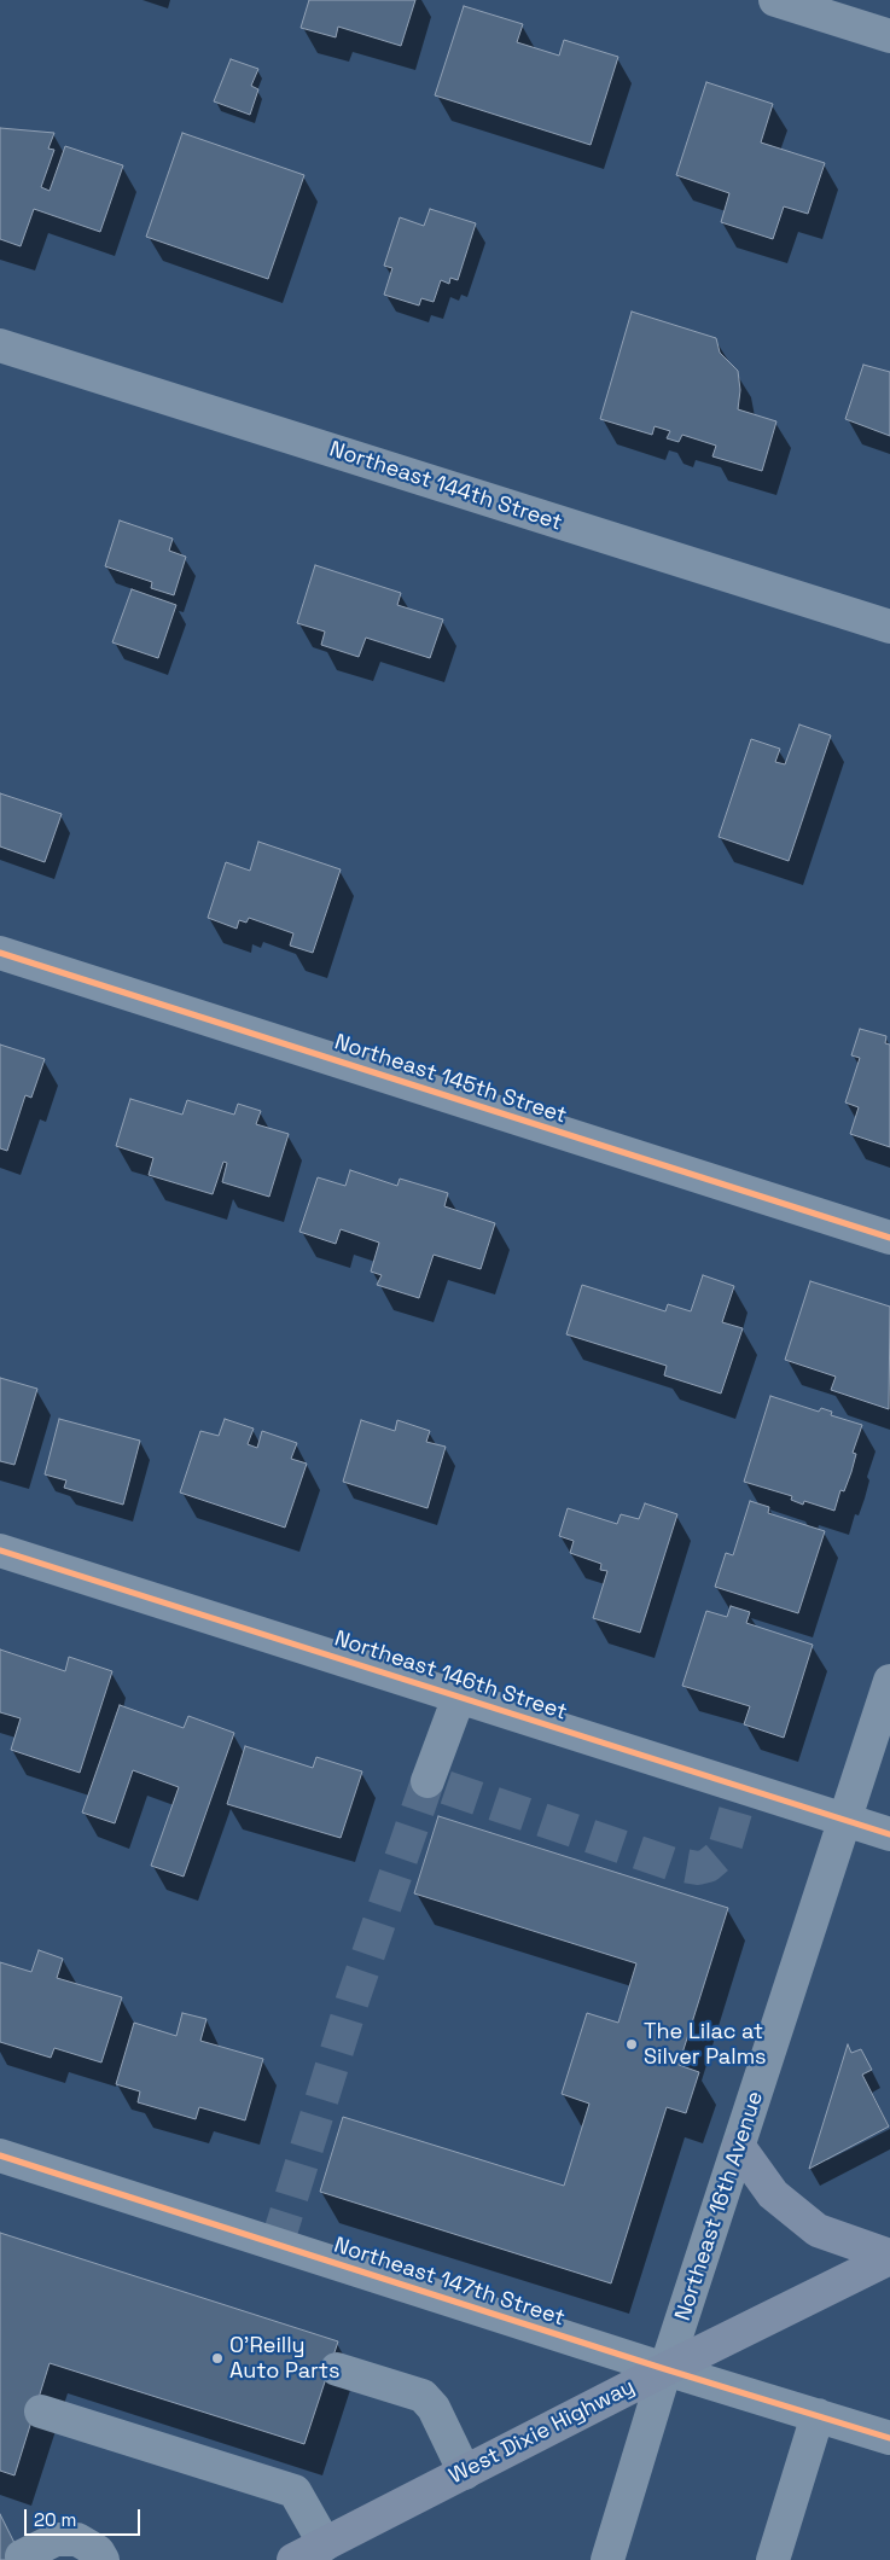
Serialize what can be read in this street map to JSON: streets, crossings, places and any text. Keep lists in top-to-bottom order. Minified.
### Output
{"streets":{"main road":["West Dixie Highway"],"street":["Northeast 144th Street","Northeast 145th Street","Northeast 146th Street","Northeast 16th Avenue","Northeast 147th Street"]},"crossings":[["Northeast 146th Street","Northeast 16th Avenue"],["Northeast 16th Avenue","Northeast 147th Street"],["Northeast 16th Avenue","West Dixie Highway"],["Northeast 147th Street","West Dixie Highway"]],"places":["The Lilac at Silver Palms","O'Reilly Auto Parts"],"scale_bar":"20 m"}
